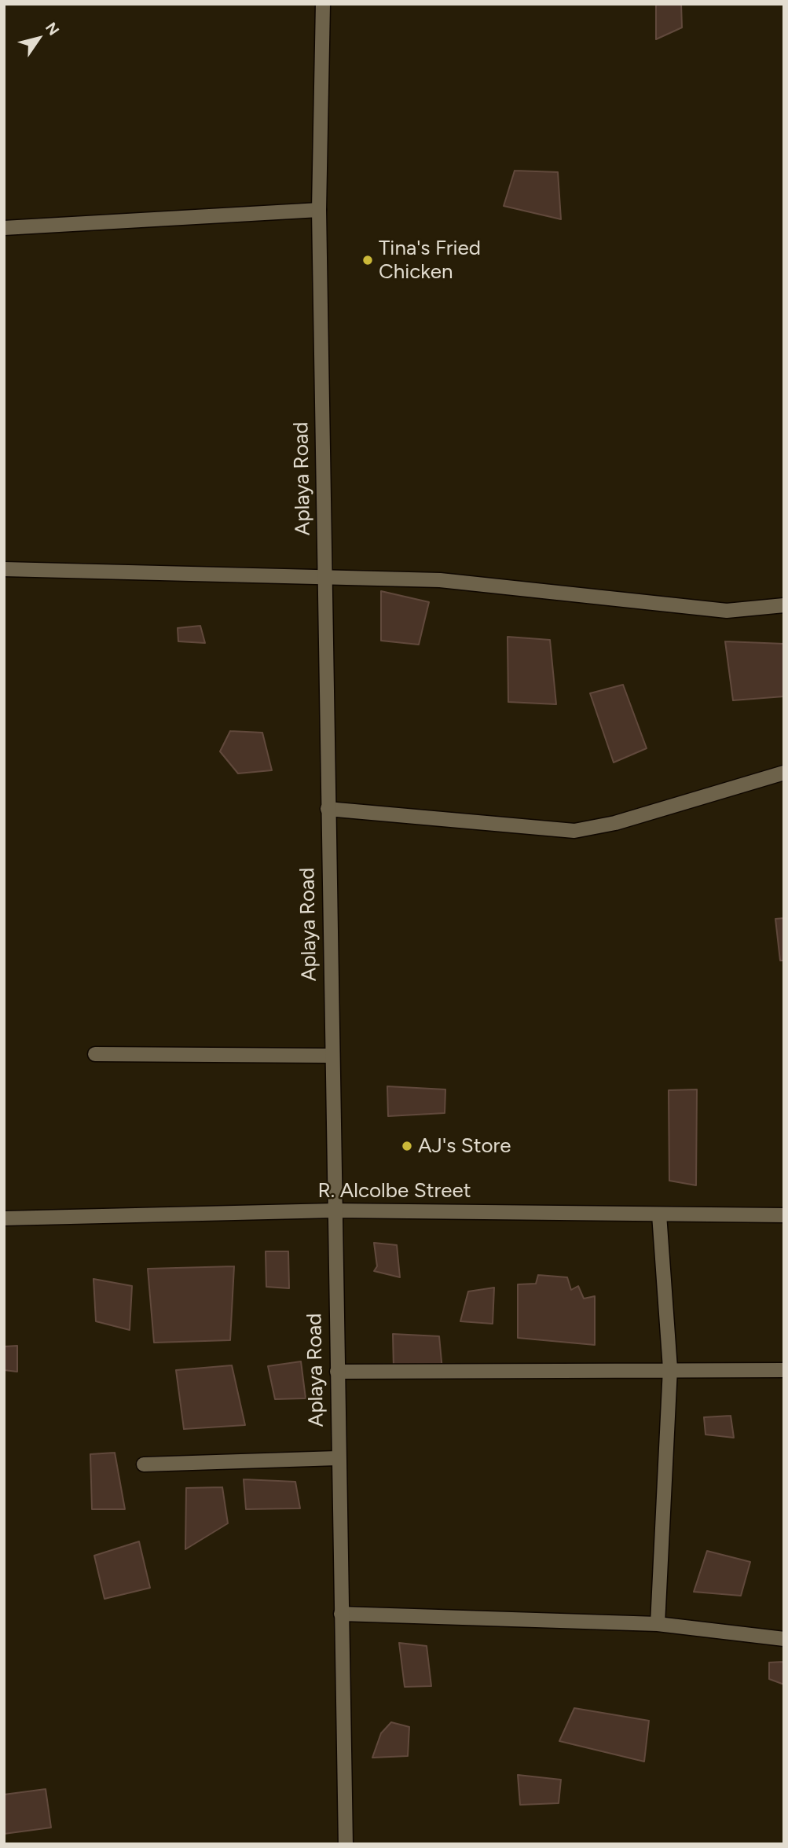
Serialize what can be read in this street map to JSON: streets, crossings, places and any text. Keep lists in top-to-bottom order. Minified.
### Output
{"streets":{"street":["Aplaya Road","R. Alcolbe Street"]},"crossings":[["Aplaya Road","R. Alcolbe Street"]],"places":["Tina's Fried Chicken","AJ's Store"],"north":"top right"}
